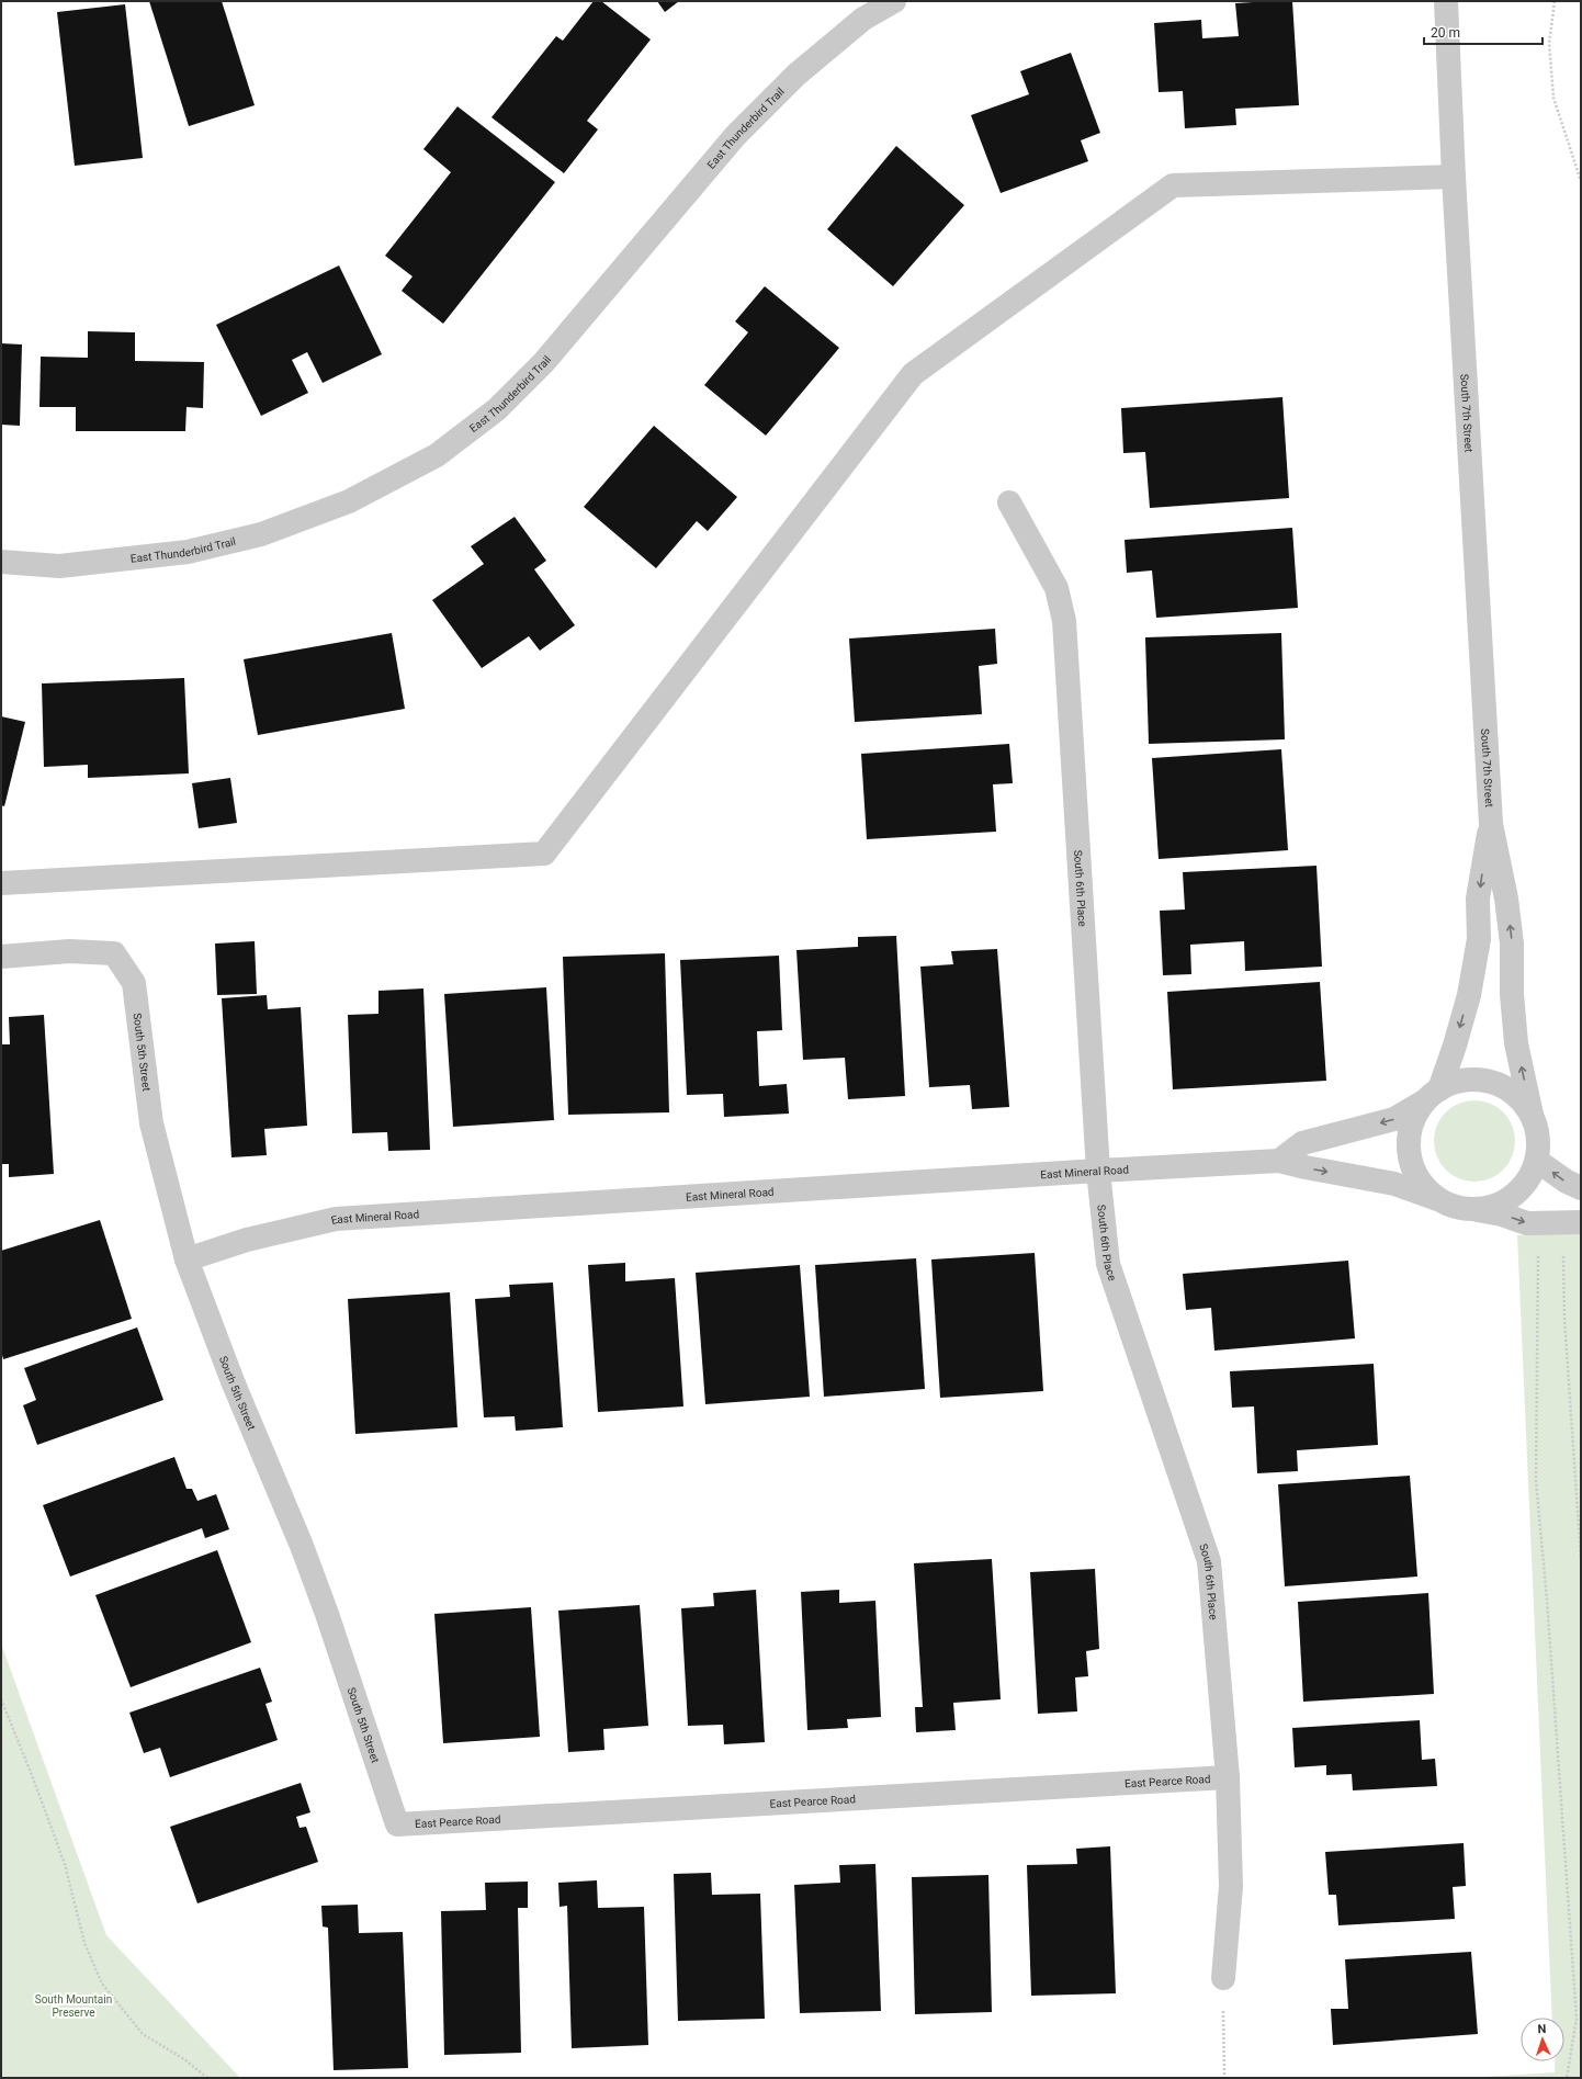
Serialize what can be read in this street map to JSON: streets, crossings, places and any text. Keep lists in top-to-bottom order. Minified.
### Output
{"streets":{"street":["East Thunderbird Trail","South 7th Street","South 6th Place","South 5th Street","East Mineral Road","East Pearce Road"]},"crossings":[["South 7th Street","East Mineral Road"],["South 6th Place","East Mineral Road"],["South 6th Place","East Pearce Road"],["South 5th Street","East Mineral Road"],["South 5th Street","East Pearce Road"]],"parks":["South Mountain Preserve"],"scale_bar":"20 m","north":"top"}
